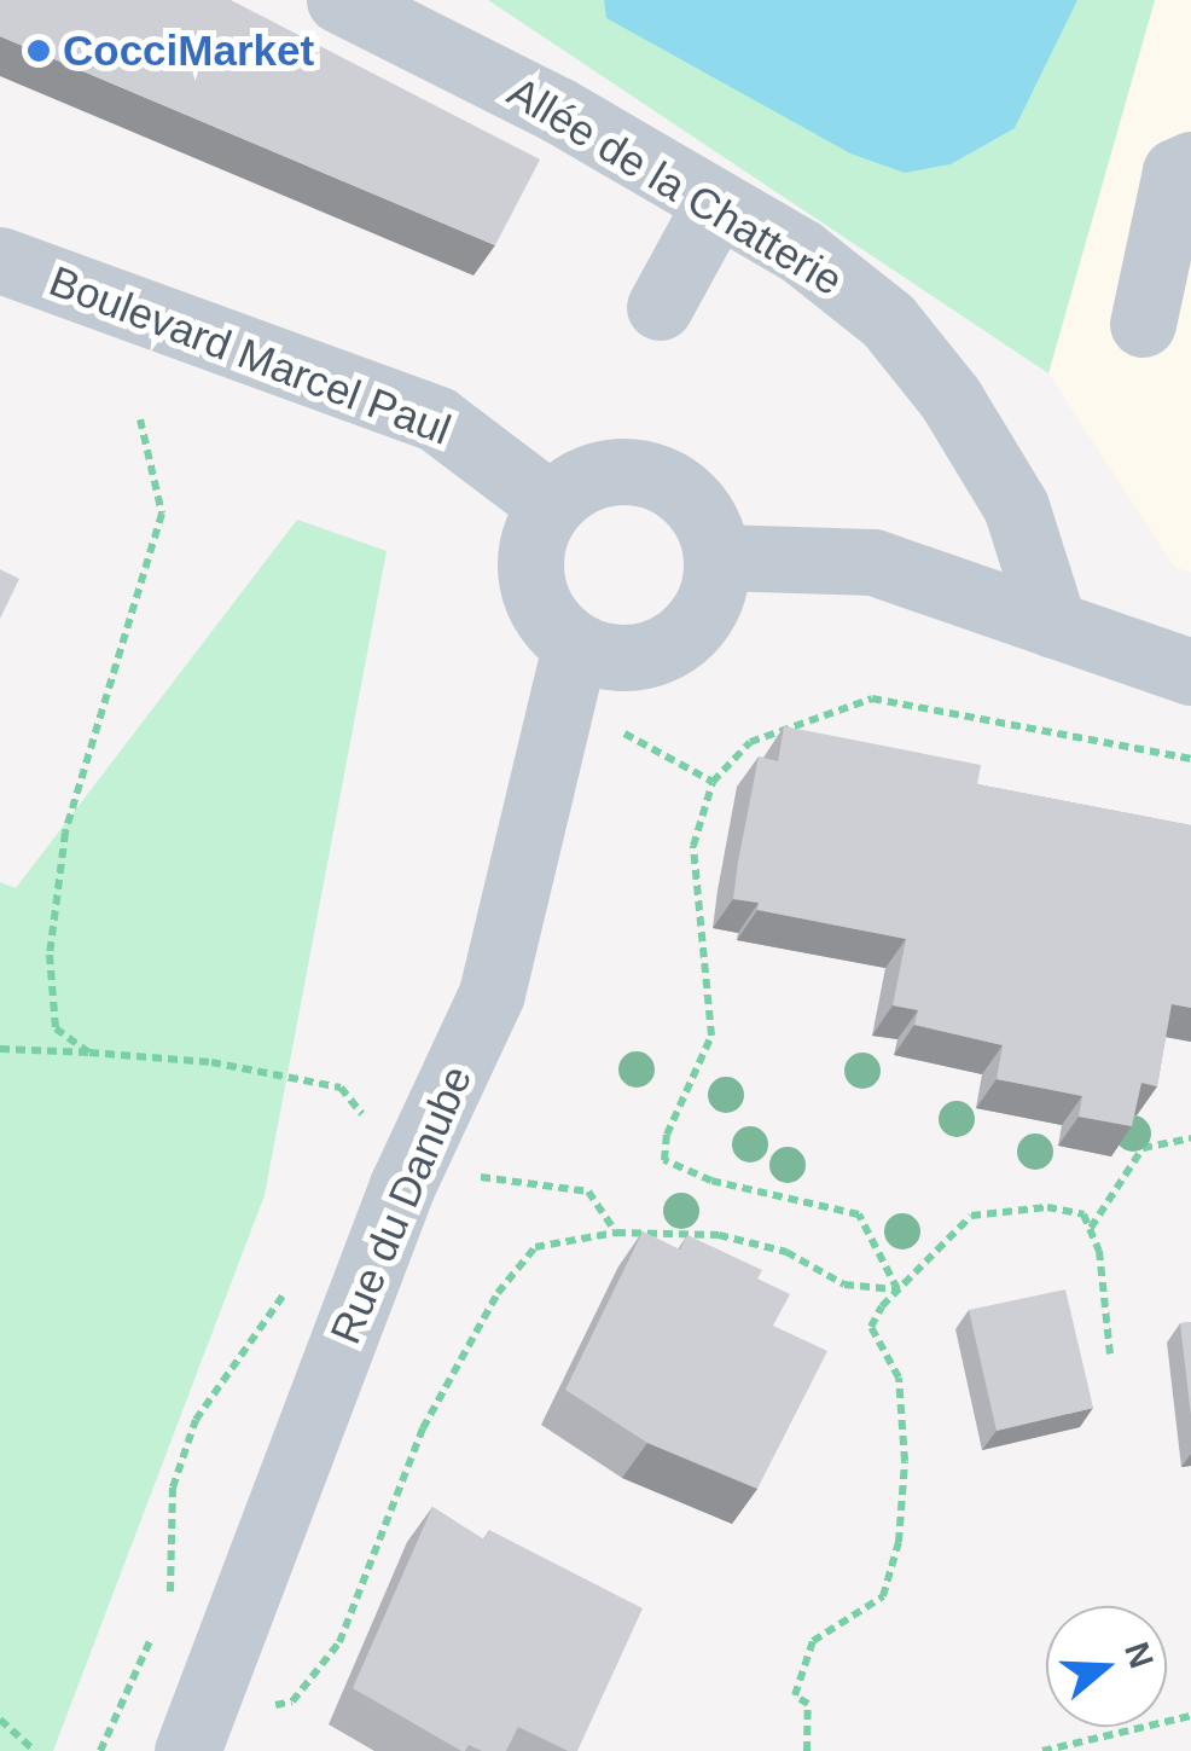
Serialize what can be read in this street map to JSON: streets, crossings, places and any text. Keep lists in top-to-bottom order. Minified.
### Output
{"streets":{"street":["Allée de la Chatterie","Boulevard Marcel Paul","Rue du Danube"]},"crossings":[["Boulevard Marcel Paul","Rue du Danube"]],"places":["CocciMarket"],"north":"right"}
